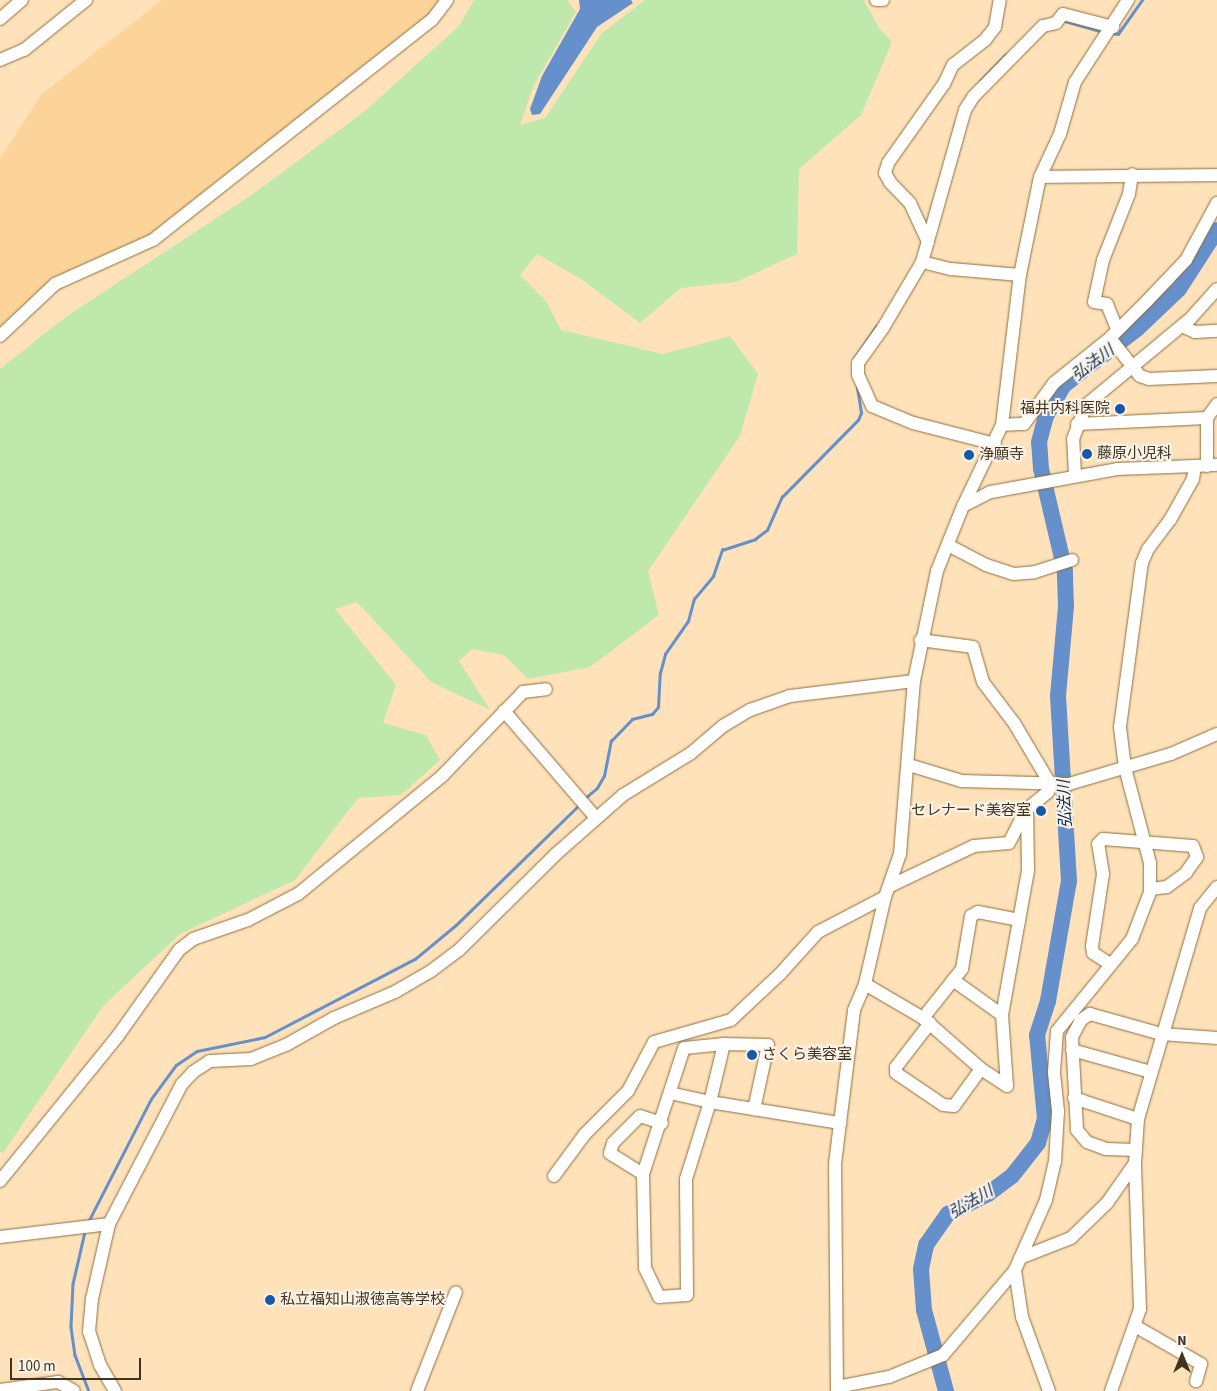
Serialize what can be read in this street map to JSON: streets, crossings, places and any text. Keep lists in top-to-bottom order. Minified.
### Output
{"water":["弘法川"],"places":["福井内科医院","藤原小児科","浄願寺","セレナード美容室","さくら美容室","私立福知山淑徳高等学校"],"scale_bar":"100 m","north":"top"}
